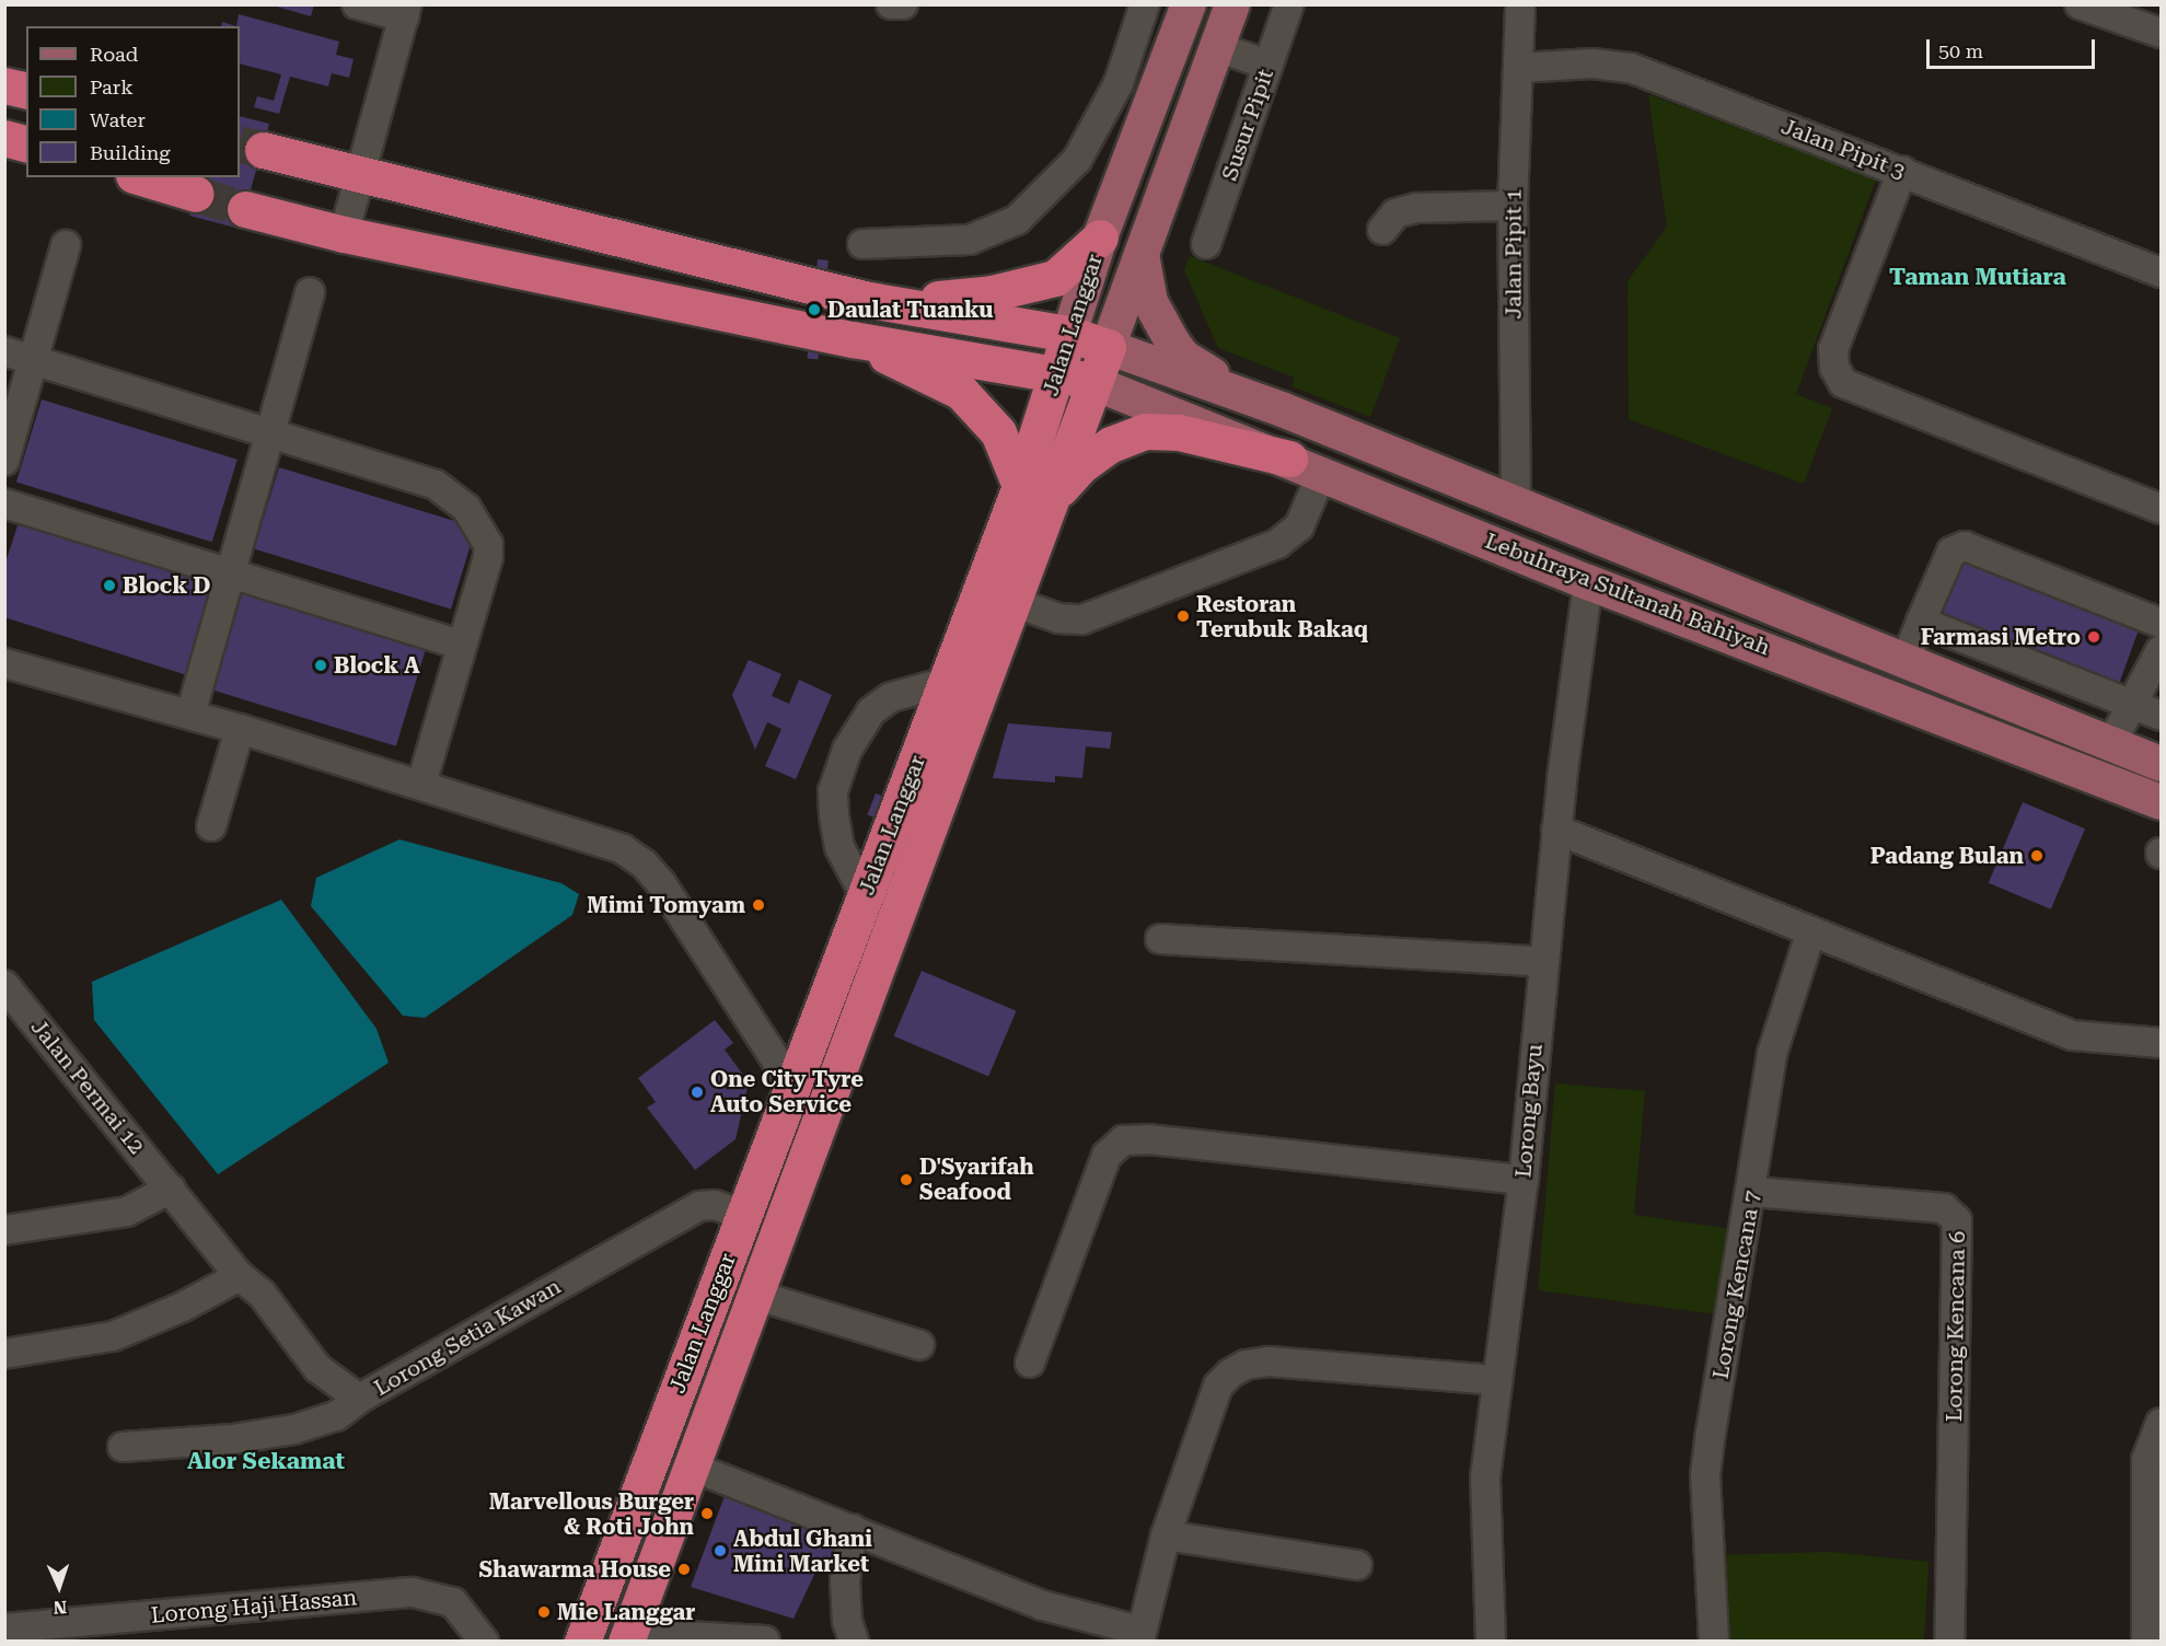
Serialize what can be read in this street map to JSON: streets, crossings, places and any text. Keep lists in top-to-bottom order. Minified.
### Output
{"streets":{"highway":["Jalan Langgar"],"main road":["Lebuhraya Sultanah Bahiyah"],"street":["Susur Pipit","Jalan Pipit 3","Jalan Pipit 1","Jalan Permai 12","Lorong Bayu","Lorong Kencana 7","Lorong Kencana 6","Lorong Setia Kawan","Lorong Haji Hassan"]},"crossings":[["Jalan Pipit 3","Jalan Pipit 1"],["Jalan Pipit 1","Lebuhraya Sultanah Bahiyah"],["Jalan Langgar","Lebuhraya Sultanah Bahiyah"],["Jalan Langgar","Lorong Setia Kawan"],["Lebuhraya Sultanah Bahiyah","Lorong Bayu"],["Jalan Permai 12","Lorong Setia Kawan"],["Lorong Kencana 7","Lorong Kencana 6"]],"districts":["Taman Mutiara","Alor Sekamat"],"places":["Daulat Tuanku","Block D","Restoran Terubuk Bakaq","Farmasi Metro","Block A","Padang Bulan","Mimi Tomyam","One City Tyre Auto Service","D'Syarifah Seafood","Marvellous Burger & Roti John","Abdul Ghani Mini Market","Shawarma House","Mie Langgar"],"legend":["Road","Park","Water","Building"],"scale_bar":"50 m","north":"bottom"}
